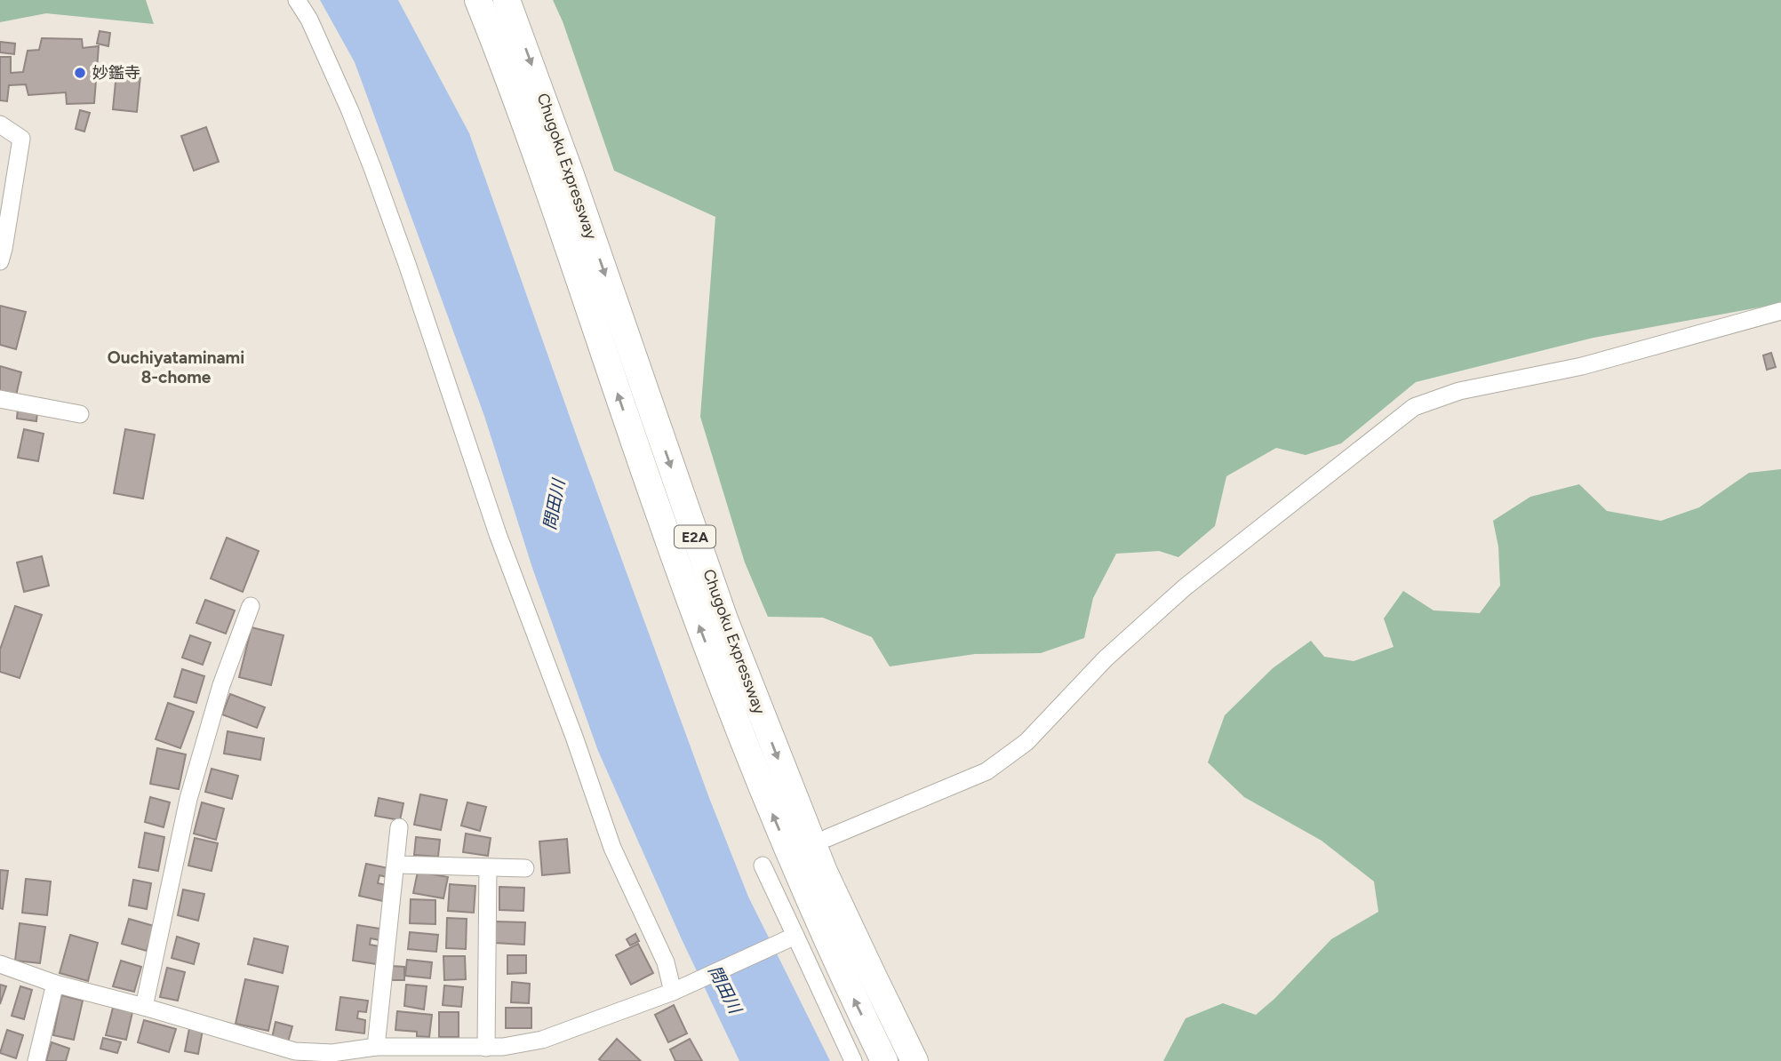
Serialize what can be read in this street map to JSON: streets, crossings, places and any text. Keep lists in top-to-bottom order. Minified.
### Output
{"streets":{"highway":["Chugoku Expressway","E2A"]},"districts":["Ouchiyataminami 8-chome"],"water":["問田川"],"places":["妙鑑寺"]}
